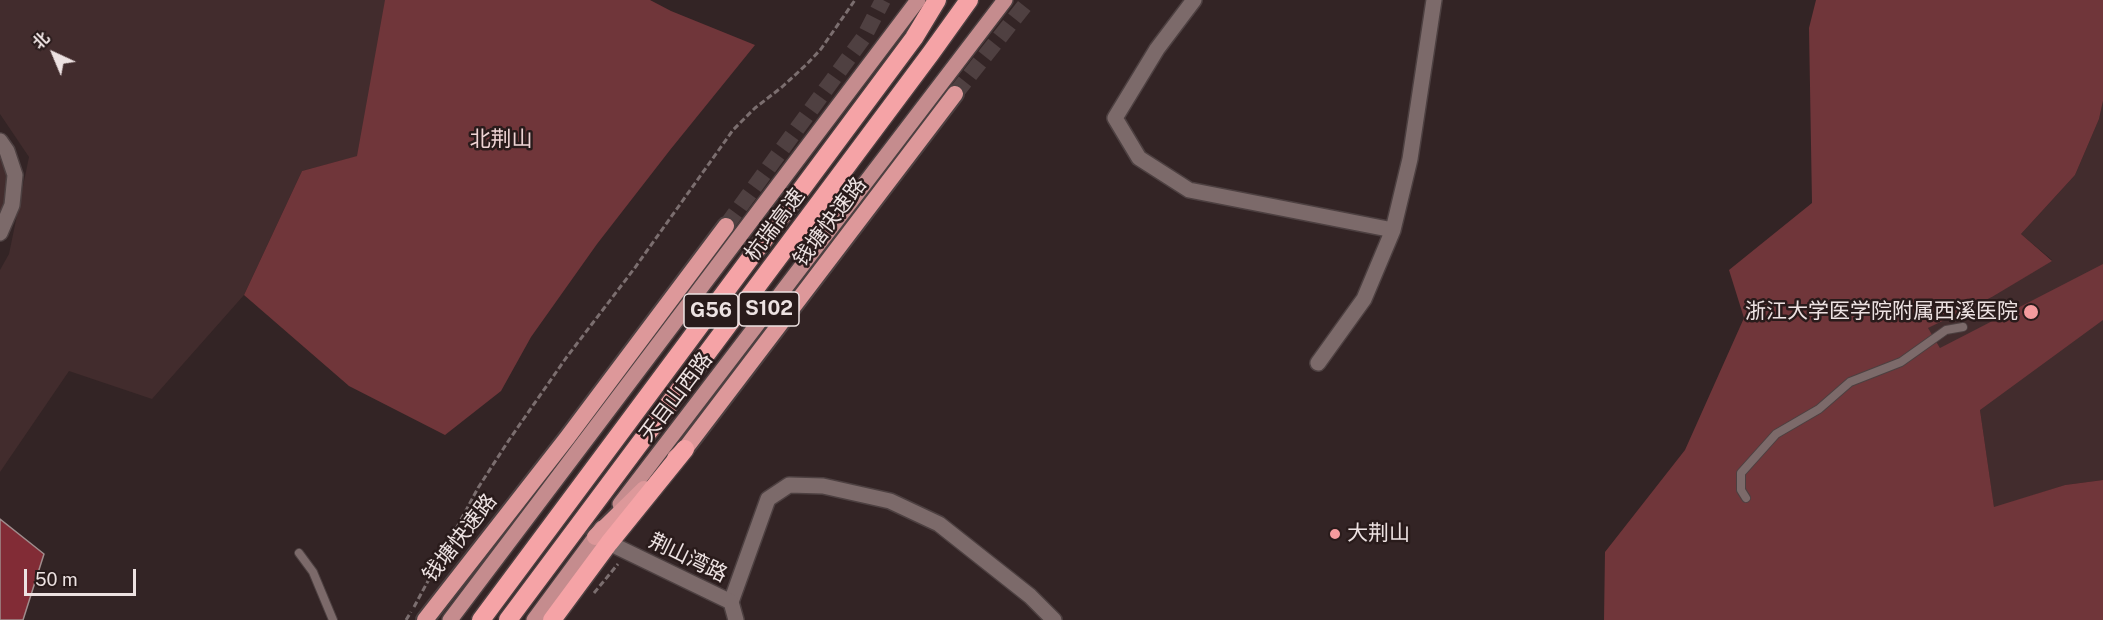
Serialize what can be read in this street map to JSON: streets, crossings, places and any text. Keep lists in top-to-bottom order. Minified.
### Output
{"streets":{"highway":["钱塘快速路","杭瑞高速","G56"],"main road":["S102","天目山西路"],"street":["荆山湾路"]},"crossings":[["天目山西路","荆山湾路"]],"parks":["北荆山"],"places":["浙江大学医学院附属西溪医院","大荆山"],"scale_bar":"50 m","north":"top left"}
